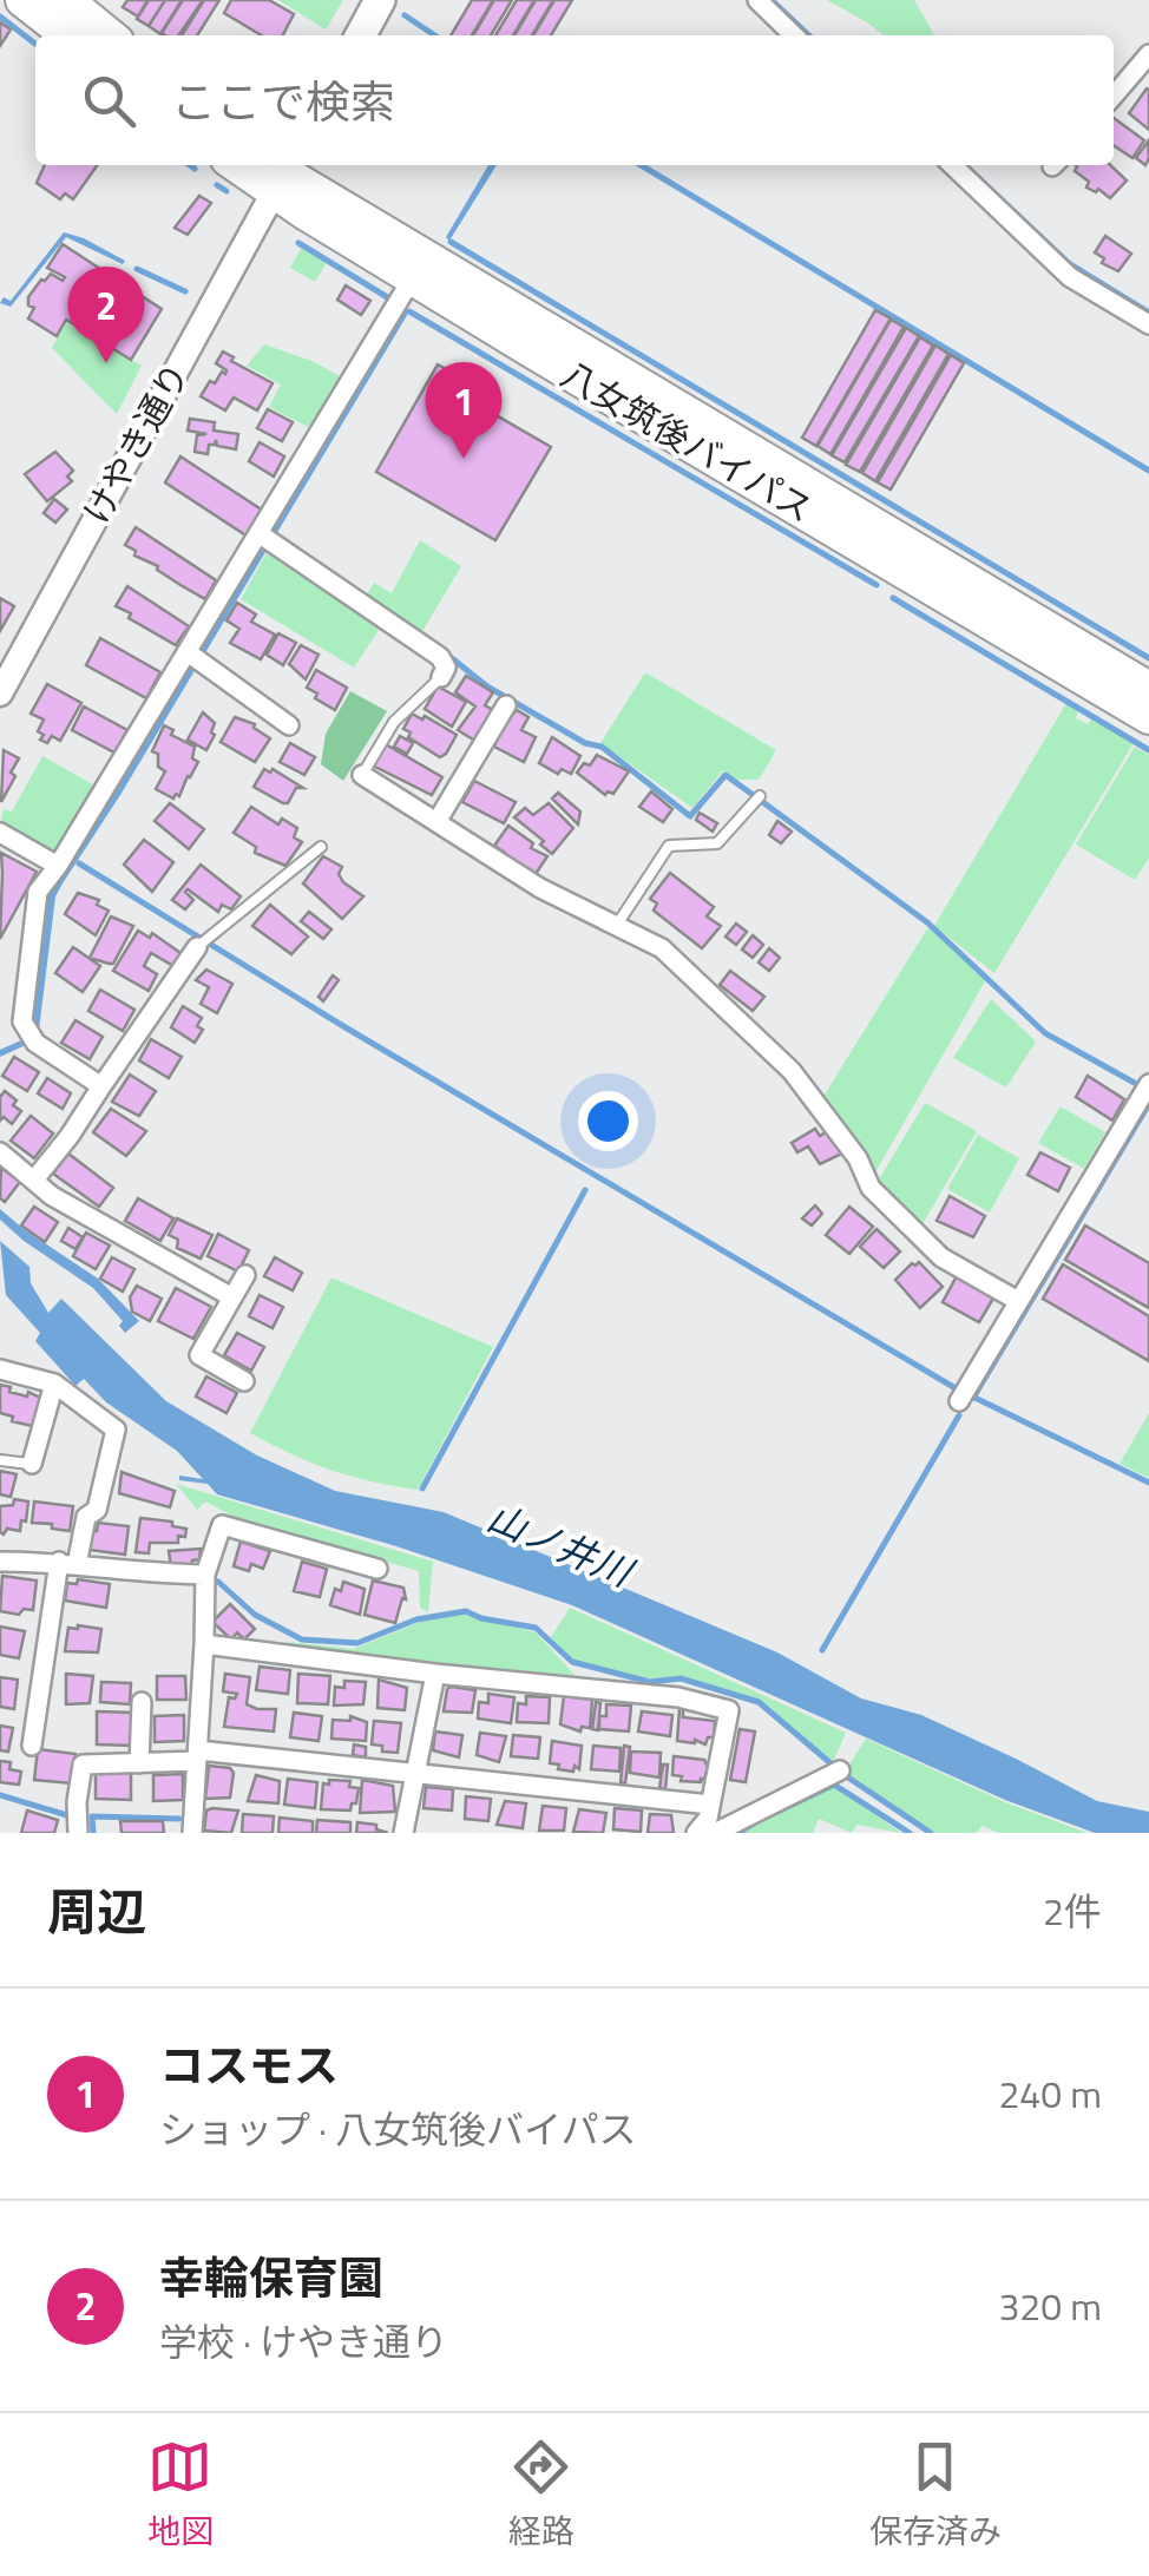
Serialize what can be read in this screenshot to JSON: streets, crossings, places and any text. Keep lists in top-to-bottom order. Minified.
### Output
{"streets":{"highway":["八女筑後バイパス"],"street":["けやき通り"]},"crossings":[["八女筑後バイパス","けやき通り"]],"water":["山ノ井川"],"page":{"search":"ここで検索","pins":["2","1"],"heading":["周辺","2件"],"list":[{"mark":"1","name":"コスモス","note":"ショップ · 八女筑後バイパス","value":"240 m"},{"mark":"2","name":"幸輪保育園","note":"学校 · けやき通り","value":"320 m"}],"nav":["地図","経路","保存済み"]}}
